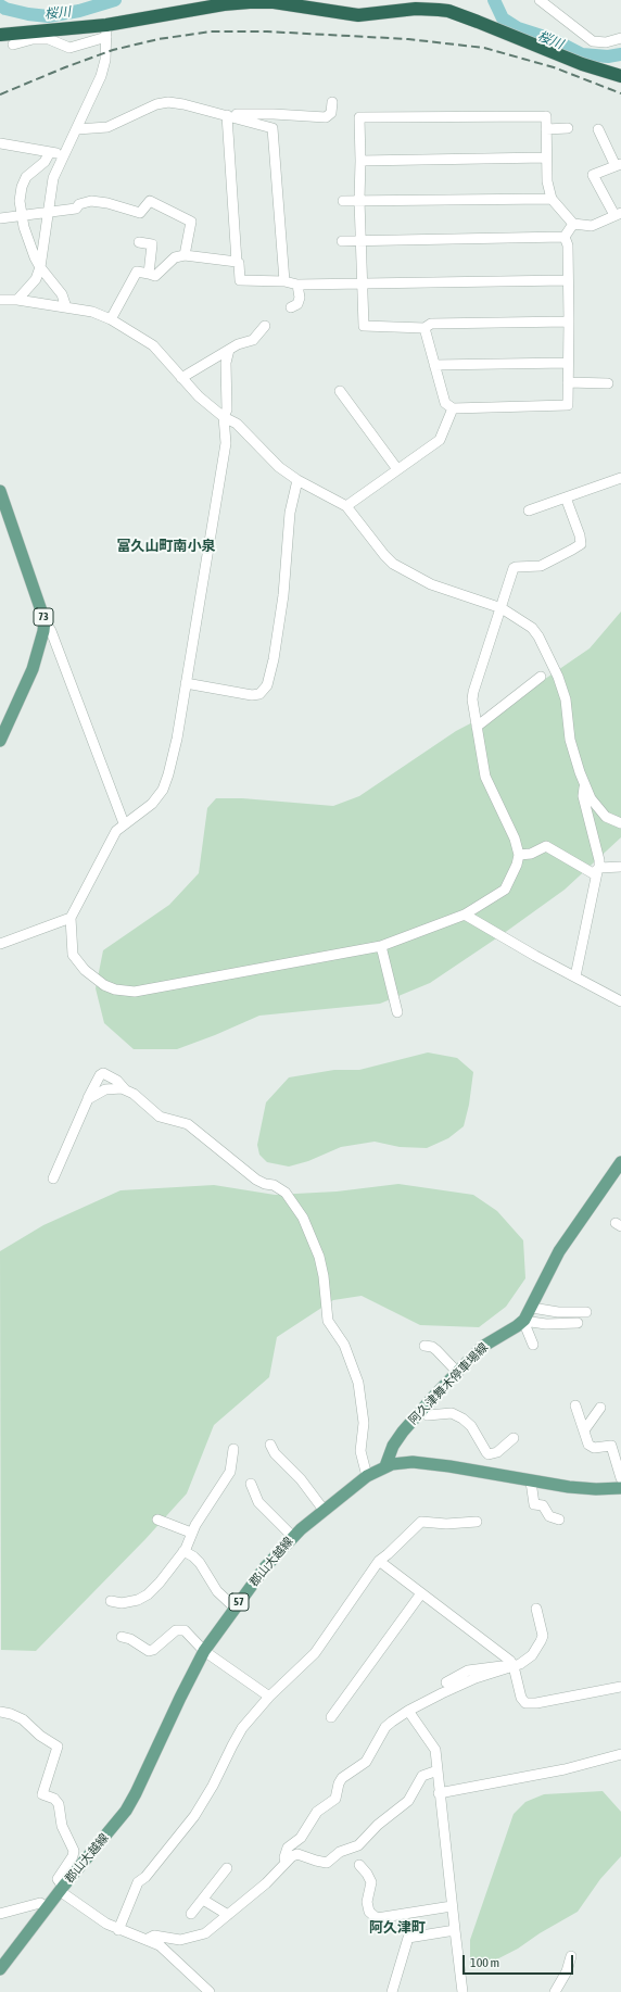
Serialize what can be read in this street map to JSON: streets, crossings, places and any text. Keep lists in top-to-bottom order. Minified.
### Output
{"streets":{"main road":["73","阿久津舞木停車場線","郡山大越線","57"]},"crossings":[["阿久津舞木停車場線","郡山大越線"]],"districts":["富久山町南小泉","阿久津町"],"water":["桜川"],"scale_bar":"100 m"}
